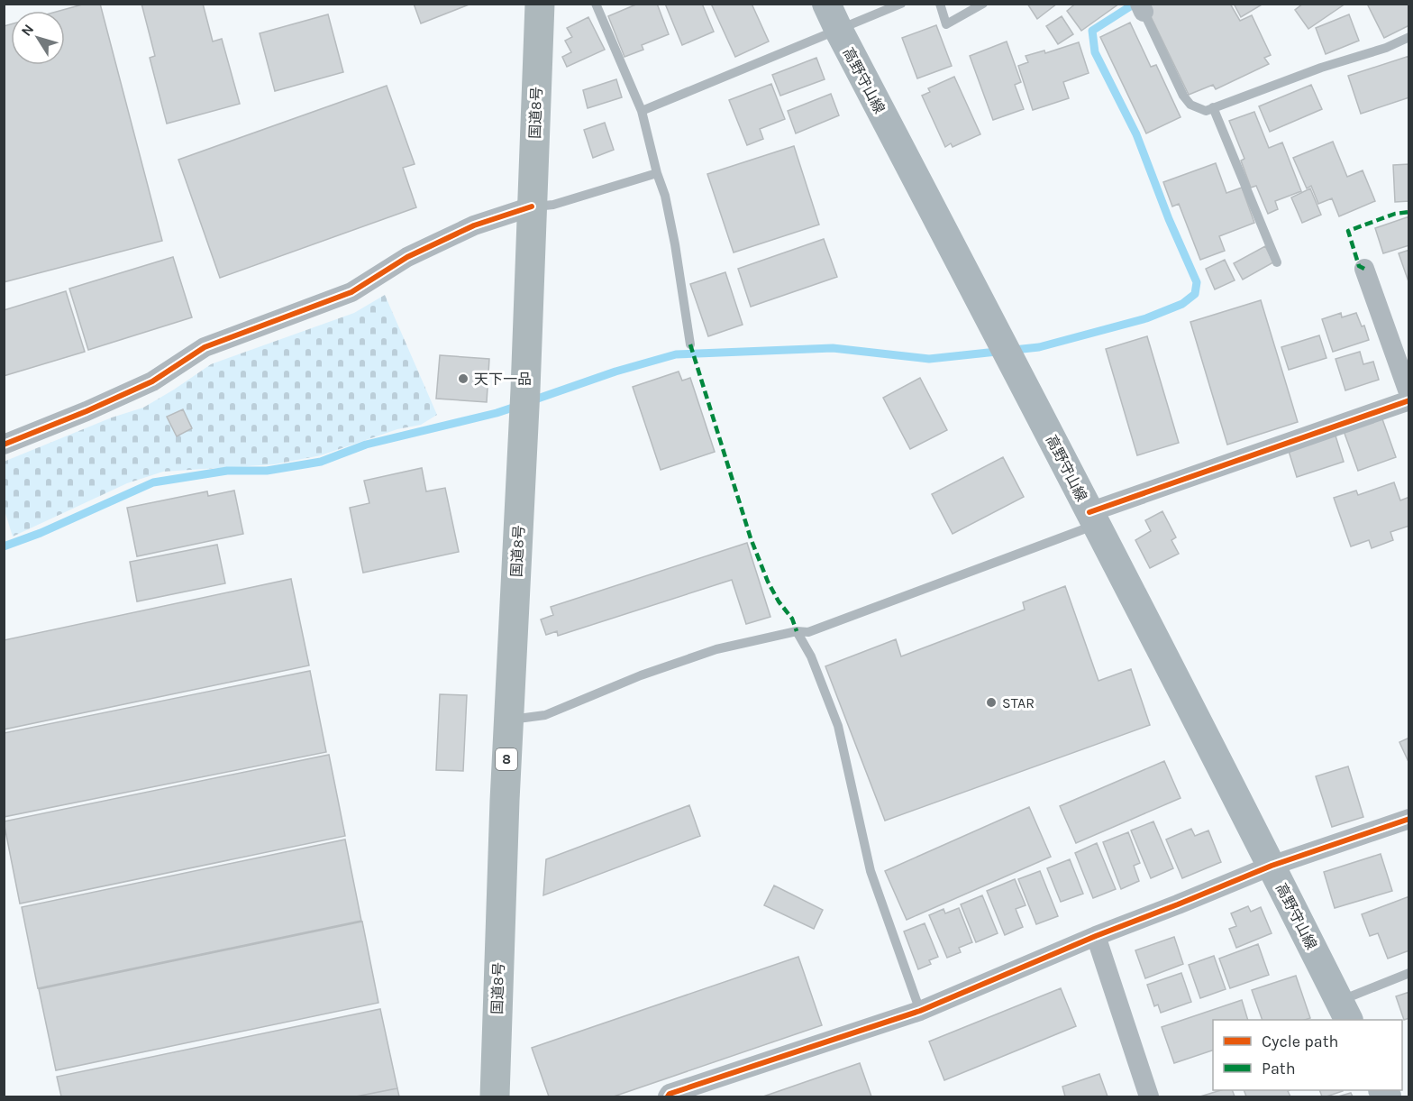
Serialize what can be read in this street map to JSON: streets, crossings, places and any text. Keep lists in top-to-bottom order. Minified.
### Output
{"streets":{"highway":["国道8号","8"],"main road":["高野守山線"]},"places":["天下一品","STAR"],"legend":["Cycle path","Path"],"north":"top left"}
